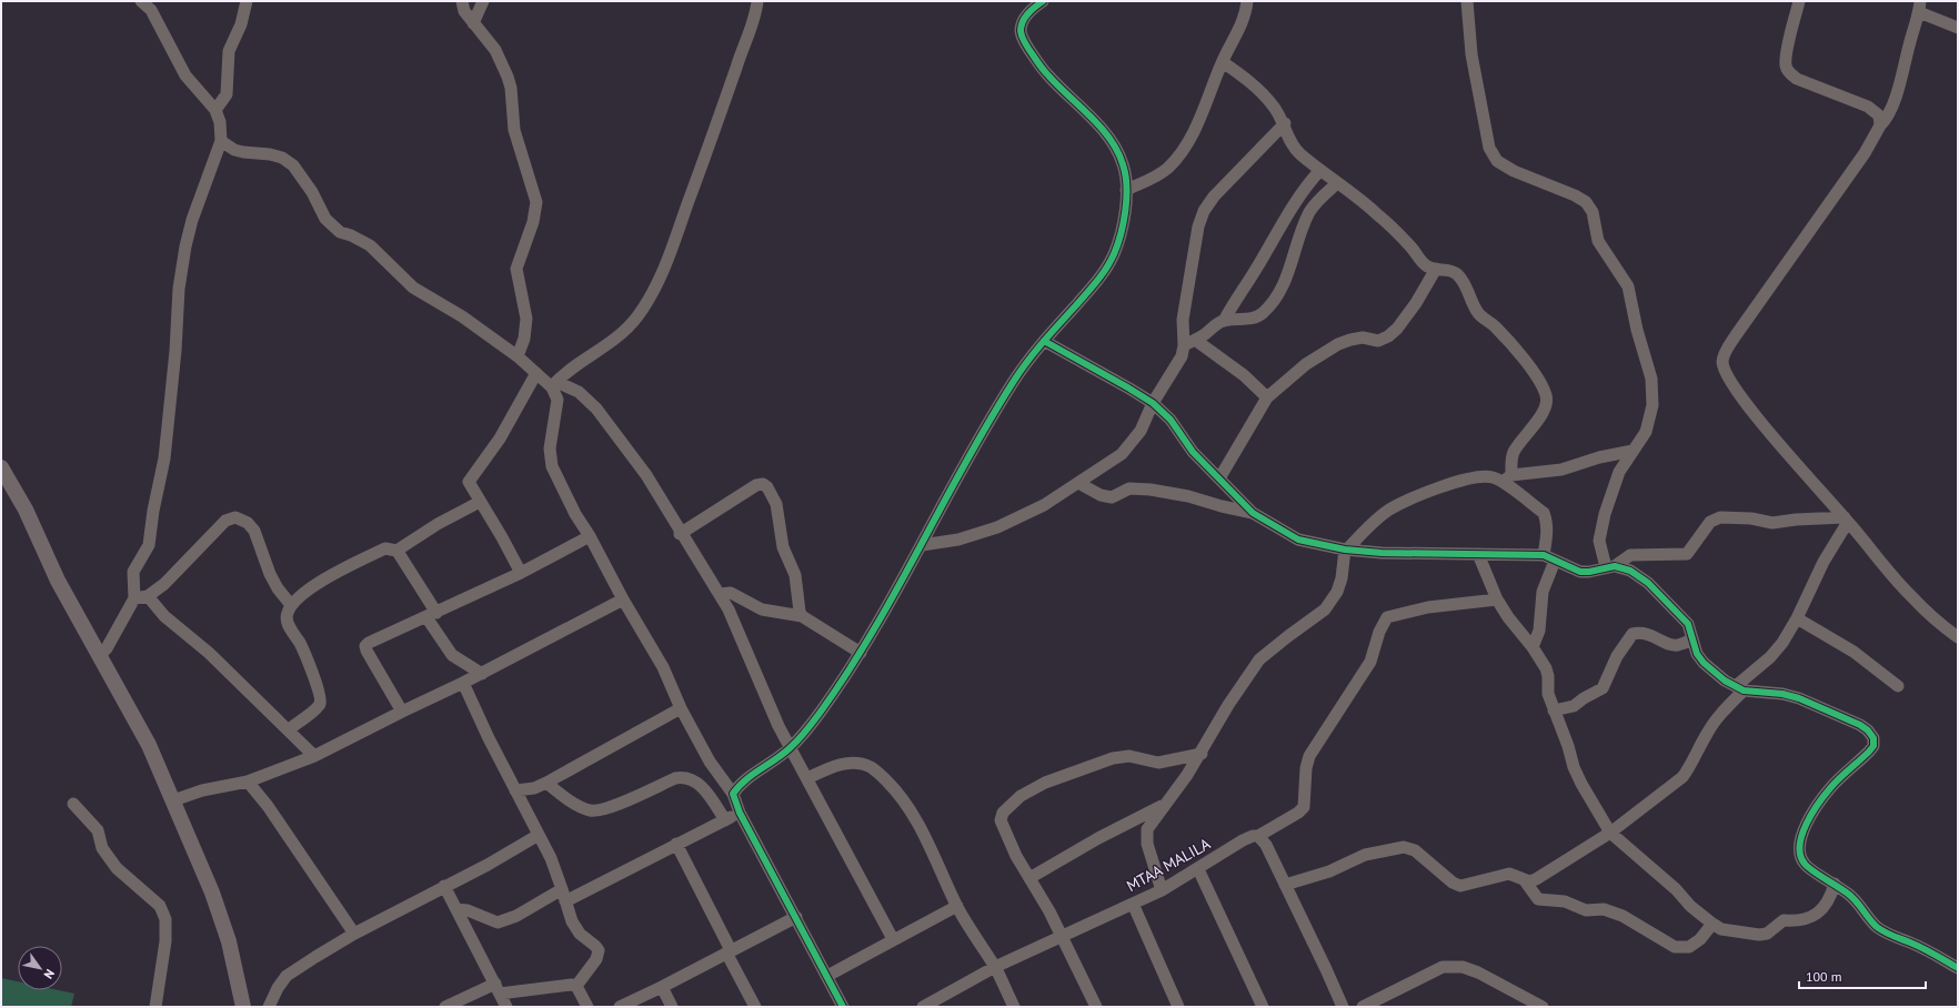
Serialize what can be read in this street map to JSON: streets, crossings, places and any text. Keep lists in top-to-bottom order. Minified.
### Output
{"streets":{"street":["MTAA MALILA"]},"scale_bar":"100 m","north":"bottom right"}
